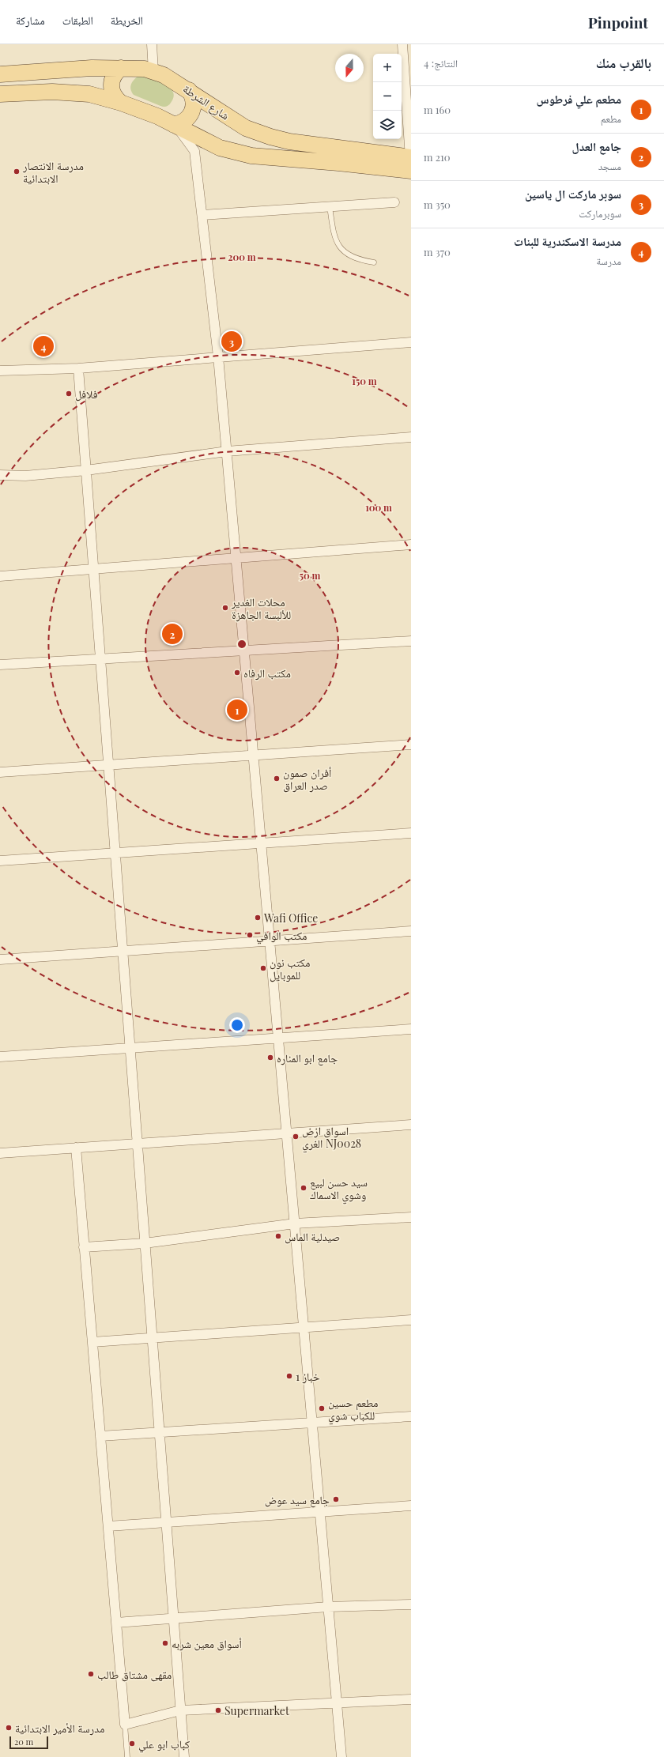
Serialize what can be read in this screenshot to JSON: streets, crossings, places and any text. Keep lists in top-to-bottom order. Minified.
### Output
{"streets":{"main road":["شارع الشرطة"]},"places":["مدرسة الانتصار الابتدائية","فلافل","محلات الغدير للألبسة الجاهزة","مكتب الرفاه","أفران صمون صدر العراق","Wafi Office","مكتب الوافي","مكتب نون للموبايل","جامع ابو المناره","اسواق ازض الغري NJ0028","سيد حسن لبيع وشوي الاسماك","صيدلية الماس","خباز 1","مطعم حسين للكباب شوي","جامع سيد عوض","أسواق معين شربه","مقهى مشتاق طالب","Supermarket","مدرسة الأمير الابتدائية","كباب ابو علي"],"scale_bar":"20 m","north":"bottom","page":{"header":"Pinpoint","nav":["الخريطة","الطبقات","مشاركة"],"heading":["بالقرب منك","النتائج: 4"],"map_buttons":["+","−"],"list":[{"mark":"1","name":"مطعم علي فرطوس","note":"مطعم","value":"160 m"},{"mark":"2","name":"جامع العدل","note":"مسجد","value":"210 m"},{"mark":"3","name":"سوبر ماركت ال ياسين","note":"سوبرماركت","value":"350 m"},{"mark":"4","name":"مدرسة الاسكندرية للبنات","note":"مدرسة","value":"370 m"}],"pins":["3","4","2","1"],"scale":"20 m"},"rings":["200 m","150 m","100 m","50 m"]}
